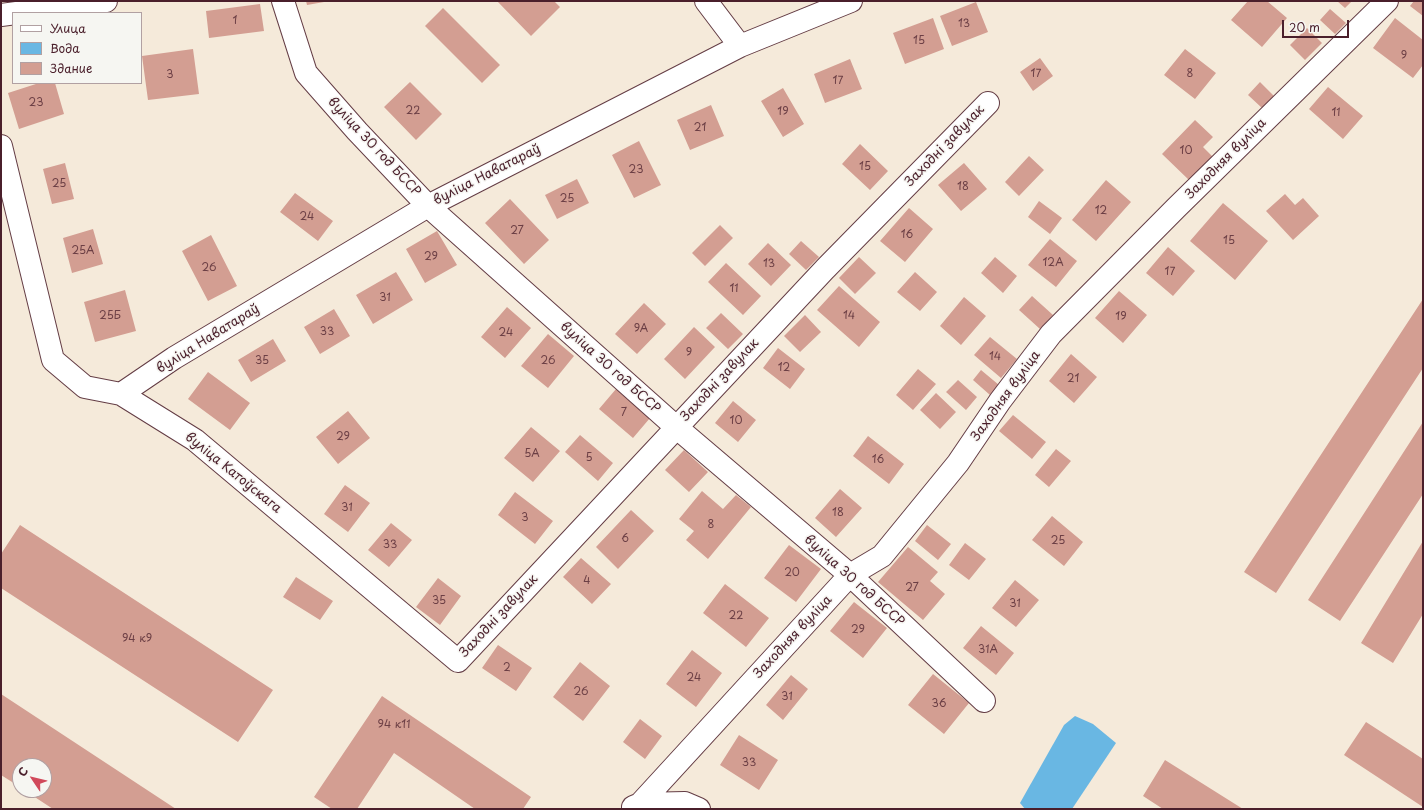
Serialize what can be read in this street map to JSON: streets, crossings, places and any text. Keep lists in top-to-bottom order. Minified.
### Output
{"streets":{"street":["Заходні завулак","вуліца 30 год БССР","Заходняя вуліца","вуліца Наватараў","вуліца Катоўскага"]},"crossings":[["Заходні завулак","вуліца 30 год БССР"],["Заходні завулак","вуліца Катоўскага"],["вуліца 30 год БССР","Заходняя вуліца"],["вуліца 30 год БССР","вуліца Наватараў"],["вуліца Наватараў","вуліца Катоўскага"]],"house_numbers":["1","13","15","9","17","8","3","17","23","22","19","11","21","10","15","23","25","18","25","12","24","27","16","15","25А","29","12А","13","26","17","11","31","25Б","14","19","9А","33","24","9","14","35","26","12","21","7","10","29","5А","5","16","31","18","3","8","6","25","33","20","4","27","35","31","22","29","94 к9","31А","2","24","26","31","36","94 к11","33"],"legend":["Улица","Вода","Здание"],"scale_bar":"20 m","north":"top left"}
